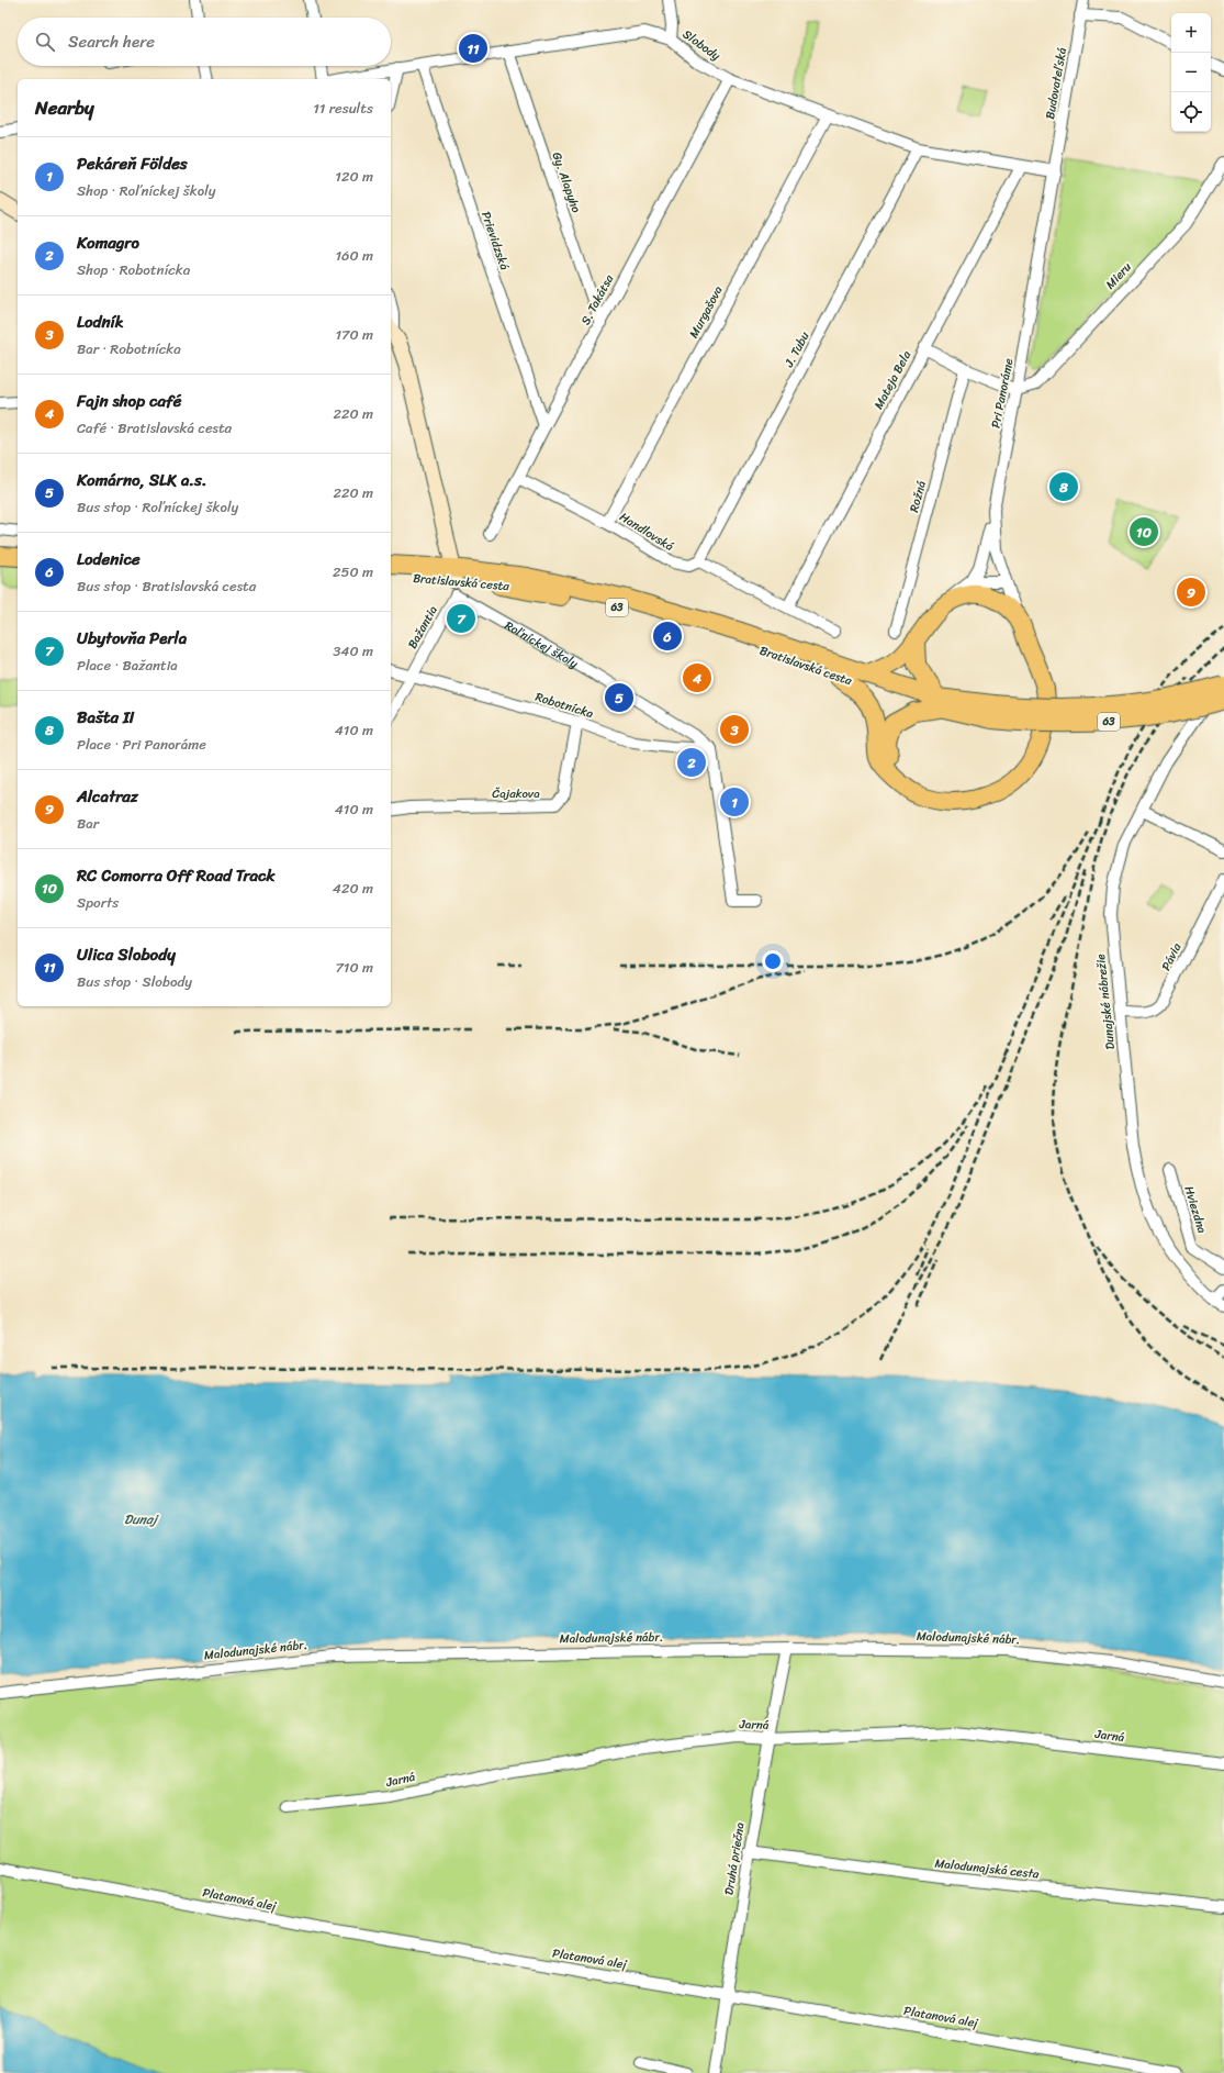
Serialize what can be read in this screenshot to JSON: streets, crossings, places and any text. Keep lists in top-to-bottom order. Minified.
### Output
{"streets":{"main road":["Bratislavská cesta","63"],"street":["Slobody","Budovateľská","Gy. Alapyho","Prievidzská","Mieru","S. Takátsa","Murgašova","J. Tubu","Mateja Bela","Pri Panoráme","Rožná","Handlovská","Bažantia","Roľníckej školy","Robotnícka","Čajakova","Pávia","Dunajské nábrežie","Hviezdna","Malodunajské nábr.","Jarná","Druhá priečna","Malodunajská cesta","Platanová alej"]},"crossings":[["Slobody","Budovateľská"],["Slobody","Gy. Alapyho"],["Slobody","Prievidzská"],["Slobody","S. Takátsa"],["Slobody","Murgašova"],["Slobody","J. Tubu"],["Slobody","Mateja Bela"],["Slobody","Pri Panoráme"],["Budovateľská","Pri Panoráme"],["Gy. Alapyho","S. Takátsa"],["Prievidzská","S. Takátsa"],["Mieru","Pri Panoráme"],["S. Takátsa","Handlovská"],["Murgašova","Handlovská"],["J. Tubu","Handlovská"],["Bratislavská cesta","Bažantia"],["Bratislavská cesta","Roľníckej školy"],["Bratislavská cesta","Dunajské nábrežie"],["Bažantia","Roľníckej školy"],["Bažantia","Robotnícka"],["Roľníckej školy","Robotnícka"],["Robotnícka","Čajakova"],["Pávia","Dunajské nábrežie"],["Malodunajské nábr.","Druhá priečna"],["Jarná","Druhá priečna"],["Druhá priečna","Malodunajská cesta"],["Druhá priečna","Platanová alej"]],"water":["Dunaj"],"page":{"map_buttons":["+","−"],"search":"Search here","pins":["11","8","10","9","7","6","4","5","3","2","1"],"heading":["Nearby","11 results"],"list":[{"mark":"1","name":"Pekáreň Földes","note":"Shop · Roľníckej školy","value":"120 m"},{"mark":"2","name":"Komagro","note":"Shop · Robotnícka","value":"160 m"},{"mark":"3","name":"Lodník","note":"Bar · Robotnícka","value":"170 m"},{"mark":"4","name":"Fajn shop café","note":"Café · Bratislavská cesta","value":"220 m"},{"mark":"5","name":"Komárno, SLK a.s.","note":"Bus stop · Roľníckej školy","value":"220 m"},{"mark":"6","name":"Lodenice","note":"Bus stop · Bratislavská cesta","value":"250 m"},{"mark":"7","name":"Ubytovňa Perla","note":"Place · Bažantia","value":"340 m"},{"mark":"8","name":"Bašta II","note":"Place · Pri Panoráme","value":"410 m"},{"mark":"9","name":"Alcatraz","note":"Bar","value":"410 m"},{"mark":"10","name":"RC Comorra Off Road Track","note":"Sports","value":"420 m"},{"mark":"11","name":"Ulica Slobody","note":"Bus stop · Slobody","value":"710 m"}]}}
